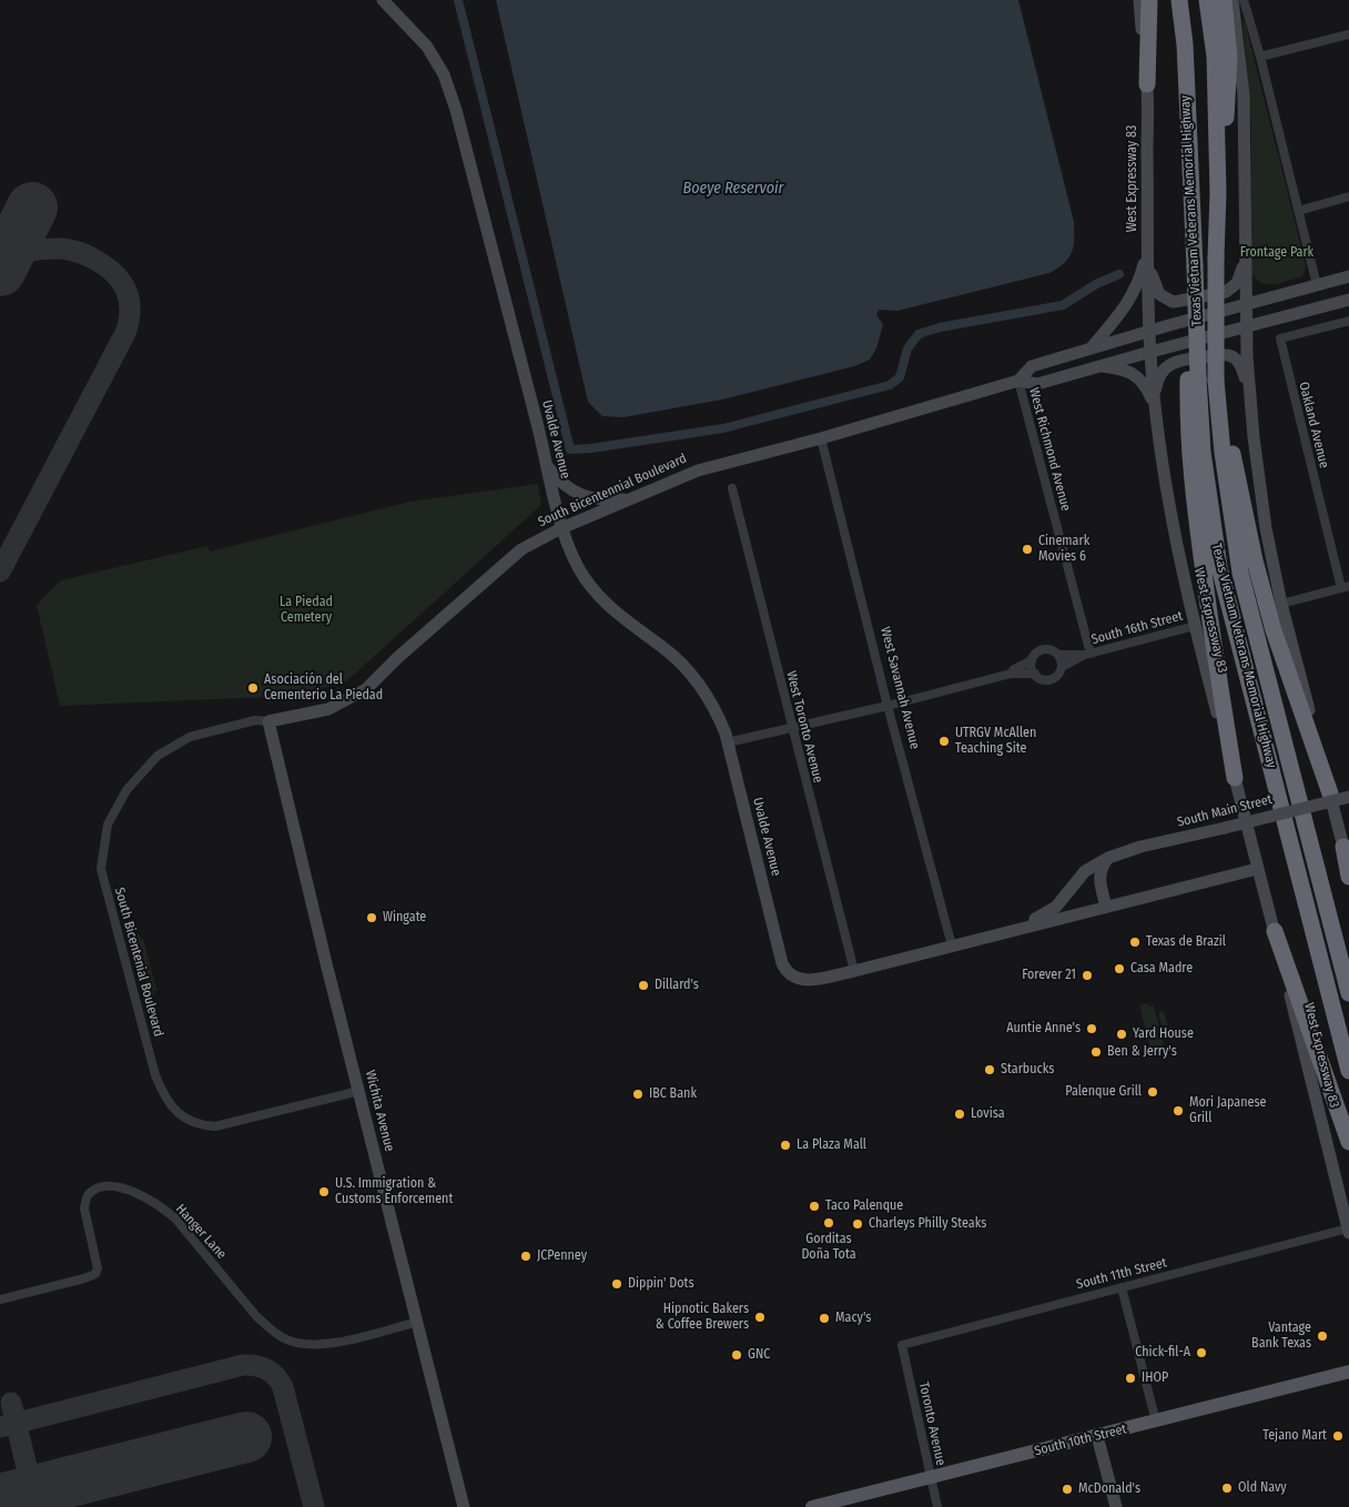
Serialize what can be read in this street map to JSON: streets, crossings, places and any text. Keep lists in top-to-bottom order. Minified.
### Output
{"streets":{"highway":["Texas Vietnam Veterans Memorial Highway"],"main road":["West Expressway 83","Uvalde Avenue","South Bicentennial Boulevard","South Main Street","Wichita Avenue","South 10th Street"],"street":["Oakland Avenue","West Richmond Avenue","South 16th Street","West Savannah Avenue","West Toronto Avenue","South Bicentenial Boulevard","Hanger Lane","South 11th Street","Toronto Avenue"]},"crossings":[["West Expressway 83","South Bicentennial Boulevard"],["West Expressway 83","South 16th Street"],["West Expressway 83","South Main Street"],["West Expressway 83","South 11th Street"],["Uvalde Avenue","South Bicentennial Boulevard"],["Uvalde Avenue","South Main Street"],["West Richmond Avenue","South Bicentennial Boulevard"],["West Richmond Avenue","South 16th Street"],["South Bicentennial Boulevard","West Savannah Avenue"],["South Bicentennial Boulevard","South Bicentenial Boulevard"],["South Bicentennial Boulevard","Wichita Avenue"],["West Savannah Avenue","South Main Street"],["West Toronto Avenue","South Main Street"],["South Bicentenial Boulevard","Wichita Avenue"],["Wichita Avenue","Hanger Lane"],["South 11th Street","Toronto Avenue"],["Toronto Avenue","South 10th Street"]],"water":["Boeye Reservoir"],"parks":["Frontage Park","La Piedad Cemetery"],"places":["Cinemark Movies 6","Asociación del Cementerio La Piedad","UTRGV McAllen Teaching Site","Wingate","Texas de Brazil","Casa Madre","Forever 21","Dillard's","Auntie Anne's","Yard House","Ben & Jerry's","Starbucks","Palenque Grill","IBC Bank","Mori Japanese Grill","Lovisa","La Plaza Mall","U.S. Immigration & Customs Enforcement","Taco Palenque","Gorditas Doña Tota","Charleys Philly Steaks","JCPenney","Dippin' Dots","Hipnotic Bakers & Coffee Brewers","Macy's","Vantage Bank Texas","Chick-fil-A","GNC","IHOP","Tejano Mart","Old Navy","McDonald's"]}
